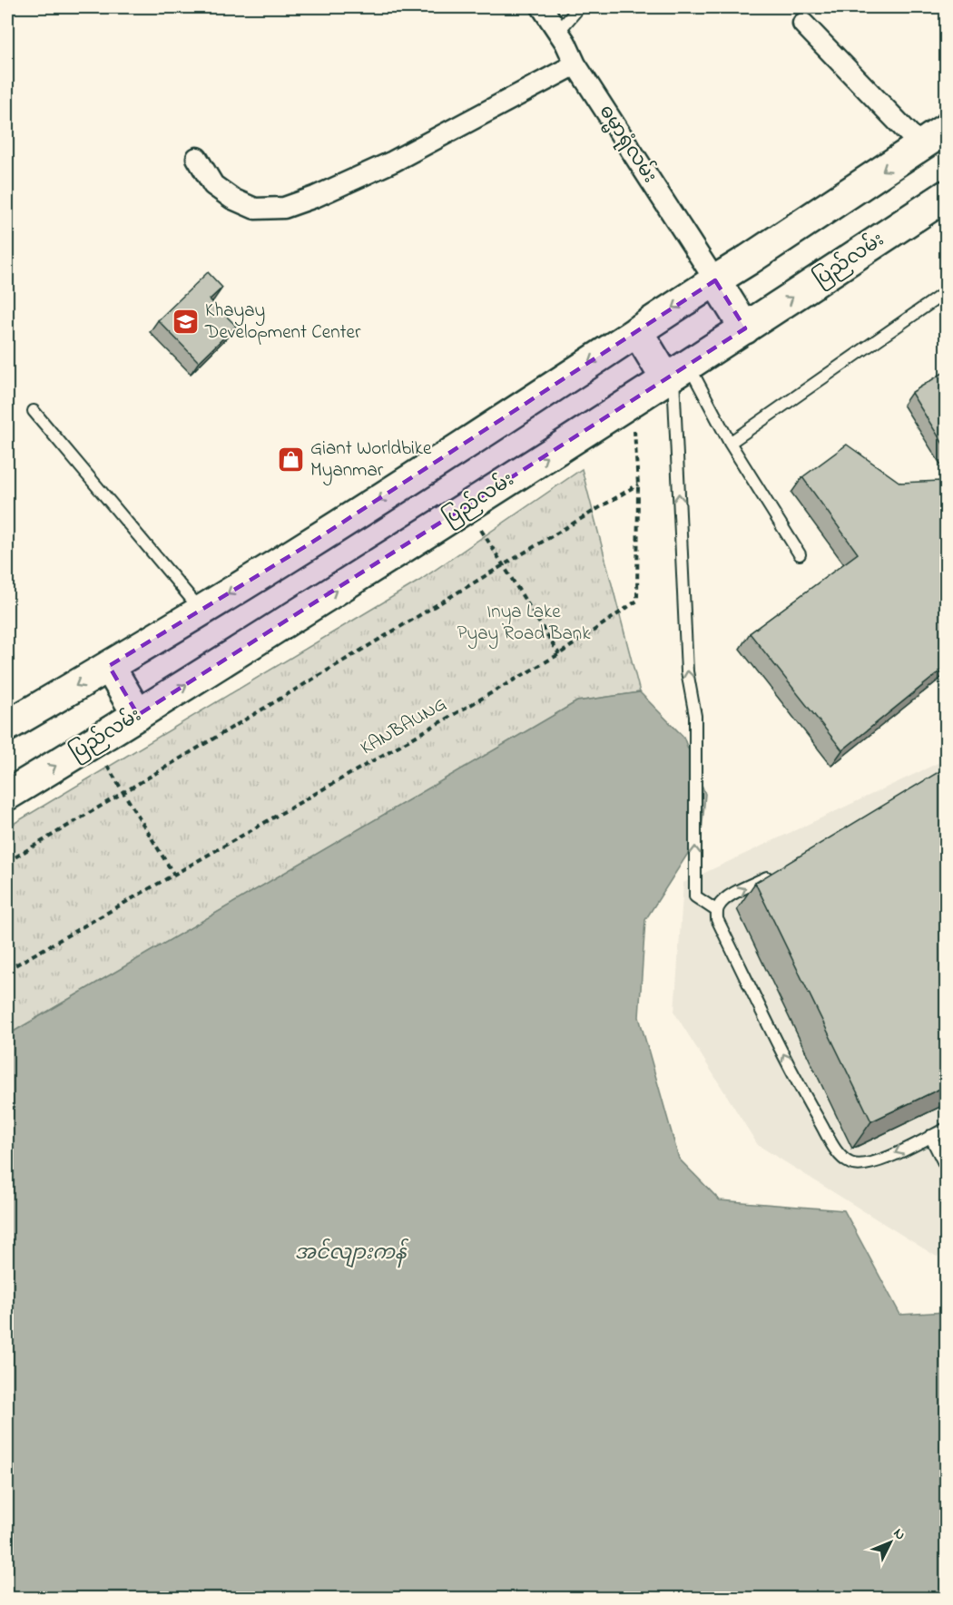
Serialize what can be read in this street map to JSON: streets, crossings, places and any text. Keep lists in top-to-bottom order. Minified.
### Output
{"streets":{"highway":["ပြည်လမ်း"],"street":["ဓမ္မာရုံလမ်း"],"path":["KANBAUNG"]},"crossings":[["ပြည်လမ်း","KANBAUNG"]],"water":["အင်လျားကန်"],"parks":["Inya Lake Pyay Road Bank"],"places":{"school or university":["Khayay Development Center"],"shop":["Giant Worldbike Myanmar"]},"north":"top right"}
